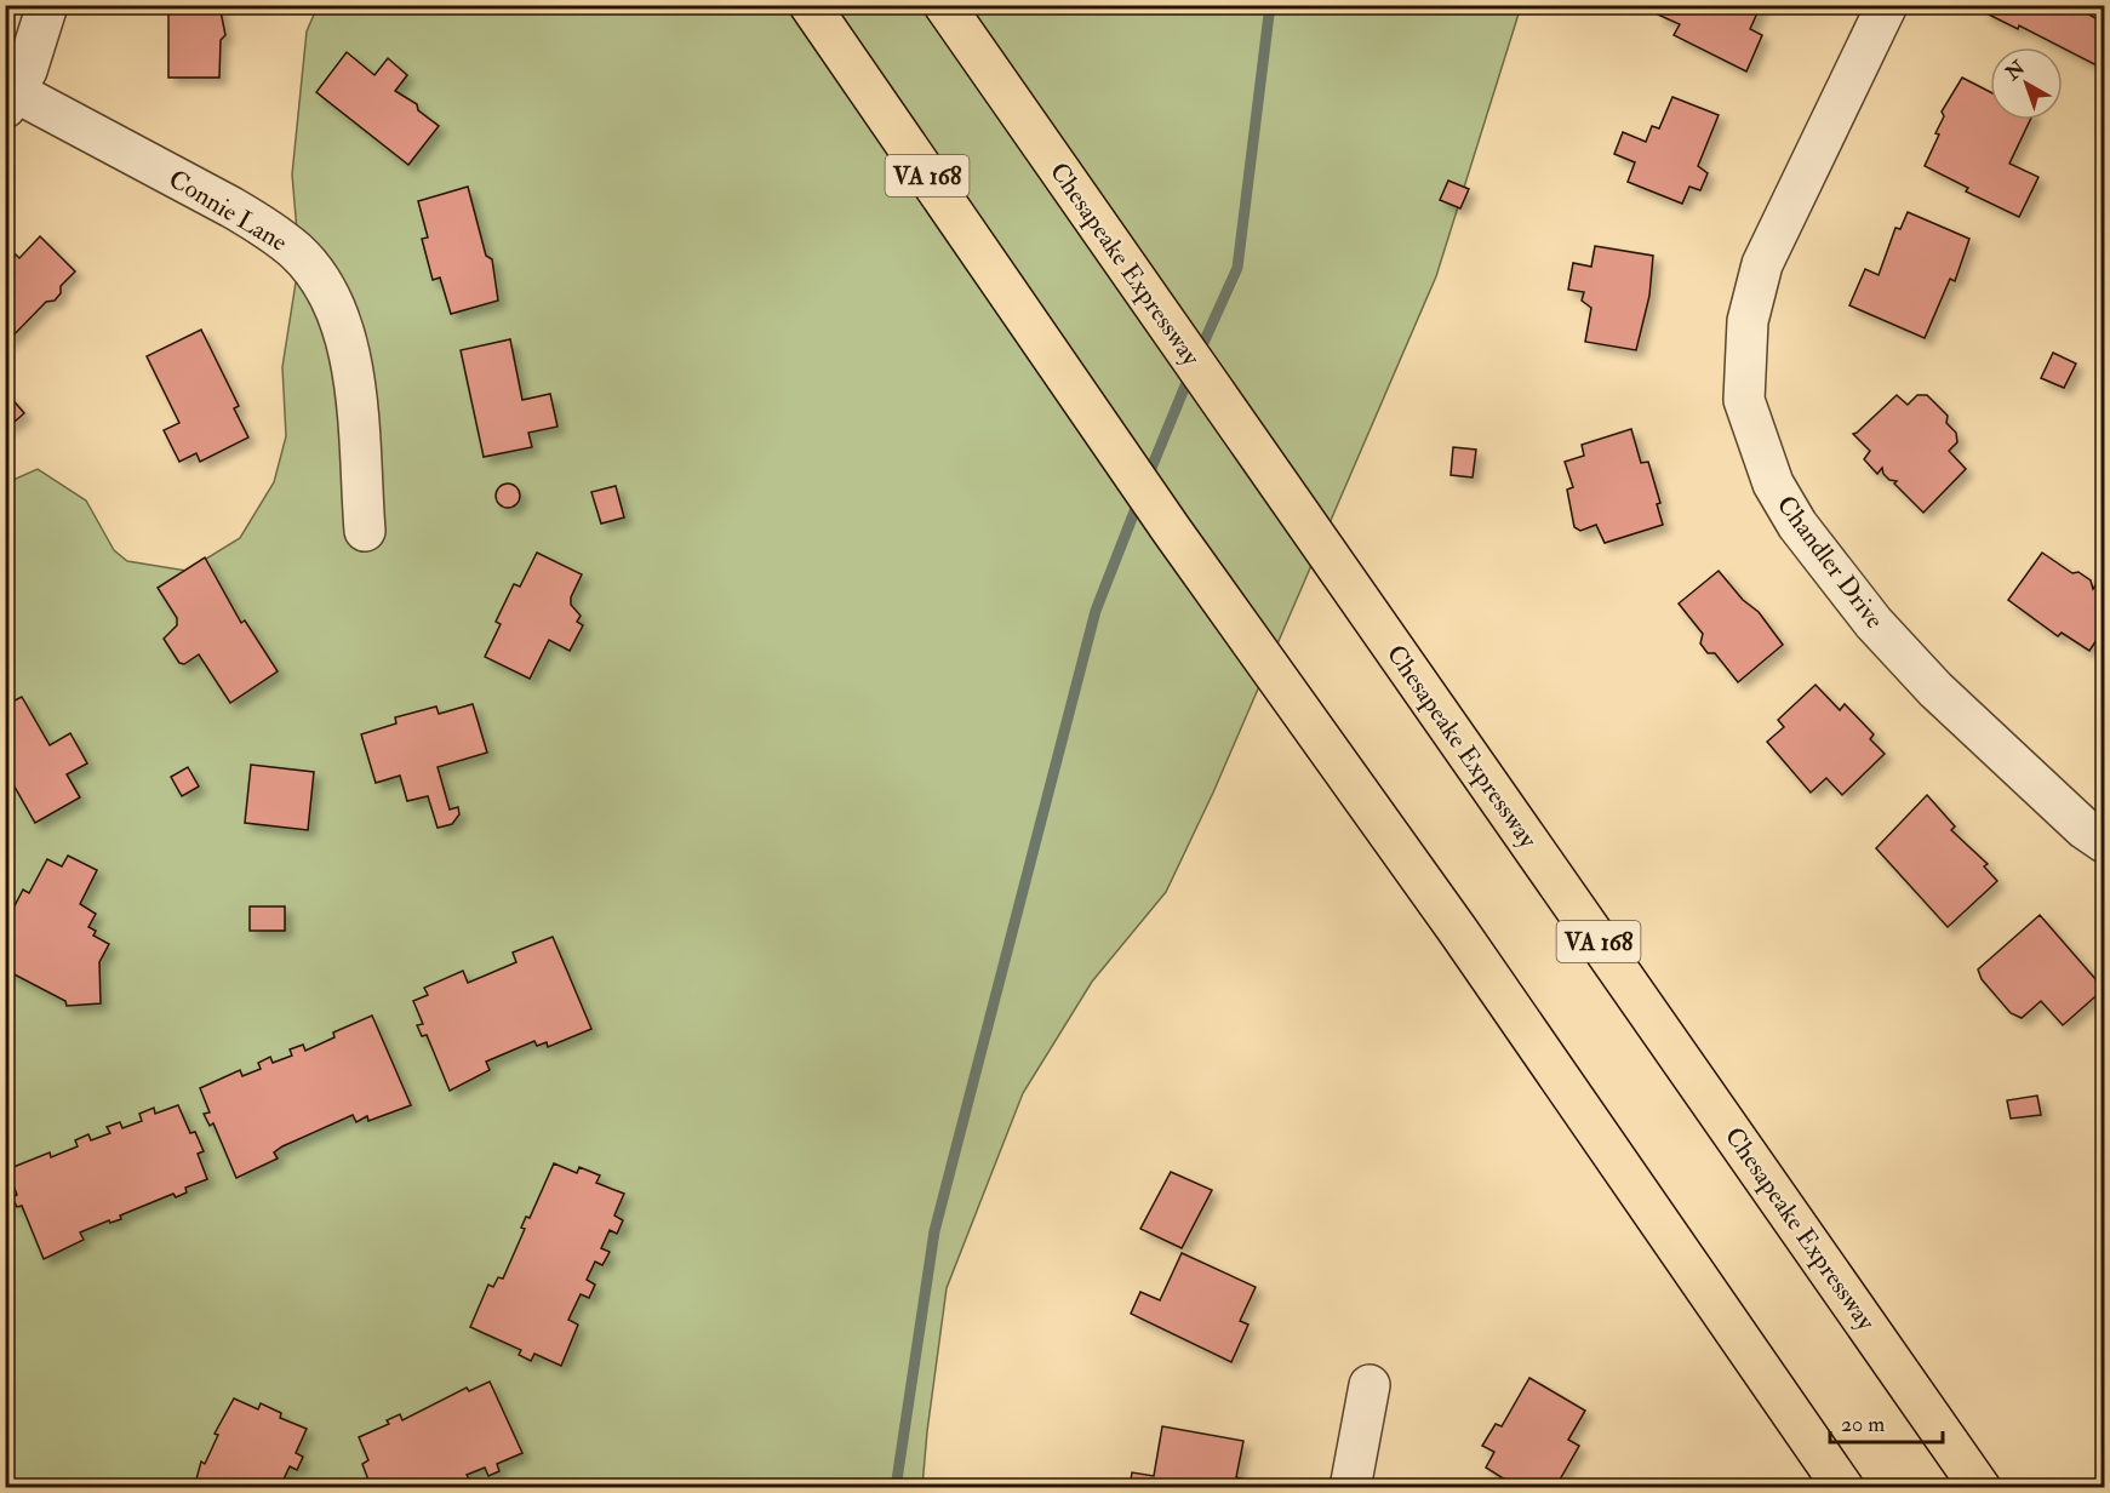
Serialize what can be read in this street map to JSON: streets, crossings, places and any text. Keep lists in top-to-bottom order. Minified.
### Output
{"streets":{"highway":["VA 168","Chesapeake Expressway"],"street":["Connie Lane","Chandler Drive"]},"scale_bar":"20 m","north":"top left"}
